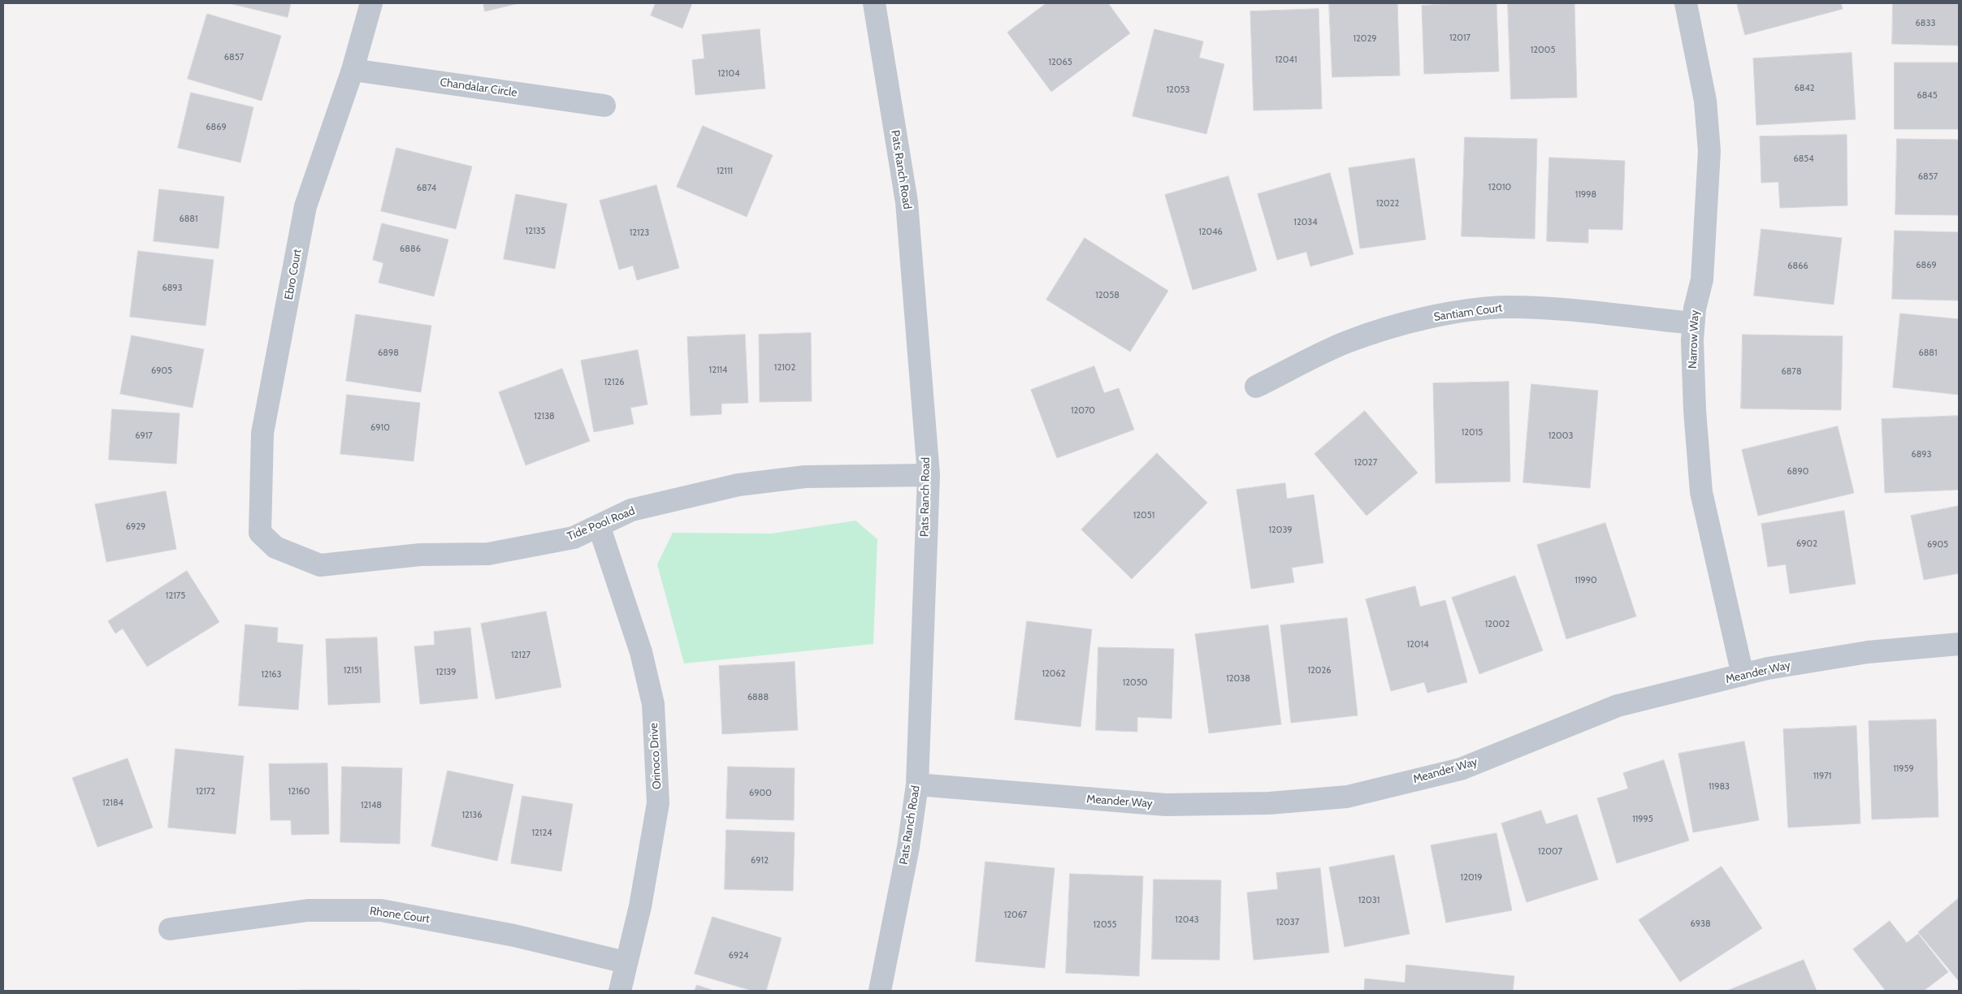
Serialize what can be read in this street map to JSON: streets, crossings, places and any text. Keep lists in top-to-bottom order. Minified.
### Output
{"streets":{"street":["Chandalar Circle","Pats Ranch Road","Ebro Court","Santiam Court","Narrow Way","Tide Pool Road","Meander Way","Orinoco Drive","Rhone Court"]},"crossings":[["Chandalar Circle","Ebro Court"],["Pats Ranch Road","Tide Pool Road"],["Pats Ranch Road","Meander Way"],["Ebro Court","Tide Pool Road"],["Santiam Court","Narrow Way"],["Narrow Way","Meander Way"],["Tide Pool Road","Orinoco Drive"],["Orinoco Drive","Rhone Court"]],"house_numbers":["6833","12017","12029","12005","6857","12041","12065","12104","6842","12053","6845","6869","6854","12111","6857","12010","6874","11998","12022","6881","12034","12135","12046","12123","6886","6869","6866","6893","12058","6898","6881","12102","12114","6905","6878","12126","12070","12138","6910","12015","6917","12003","6893","12027","6890","12051","6929","12039","6902","6905","11990","12175","12002","12014","12127","12151","12026","12139","12062","12163","12038","12050","6888","11959","11971","11983","12172","12160","6900","12184","12148","12136","11995","12124","12007","6912","12019","12031","12067","12043","12037","6938","12055","6924"]}
